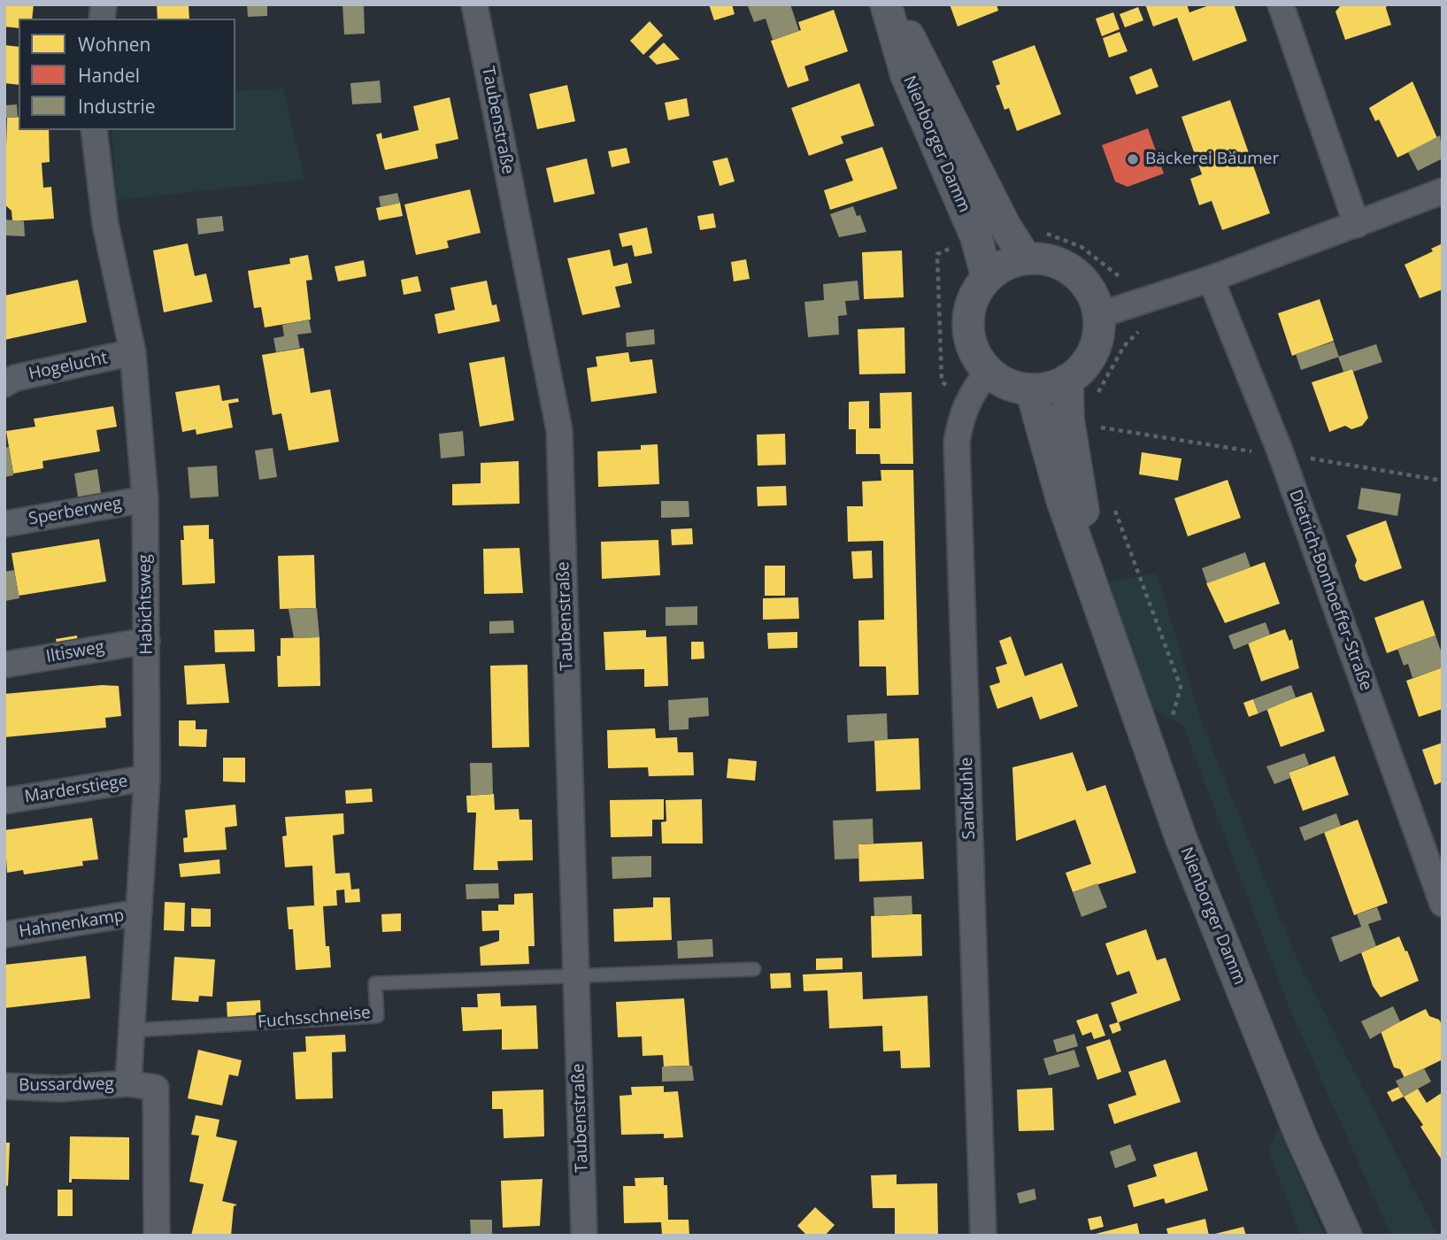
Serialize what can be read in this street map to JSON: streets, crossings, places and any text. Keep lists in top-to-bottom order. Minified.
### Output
{"streets":{"street":["Taubenstraße","Nienborger Damm","Hogelucht","Sperberweg","Dietrich-Bonhoeffer-Straße","Habichtsweg","Iltisweg","Marderstiege","Sandkuhle","Hahnenkamp","Bussardweg"],"lane":["Fuchsschneise"]},"crossings":[["Taubenstraße","Fuchsschneise"],["Nienborger Damm","Sandkuhle"],["Hogelucht","Habichtsweg"],["Sperberweg","Habichtsweg"],["Habichtsweg","Iltisweg"],["Habichtsweg","Marderstiege"],["Habichtsweg","Hahnenkamp"],["Habichtsweg","Fuchsschneise"],["Habichtsweg","Bussardweg"]],"places":["Bäckerei Bäumer"],"legend":["Wohnen","Handel","Industrie"]}
